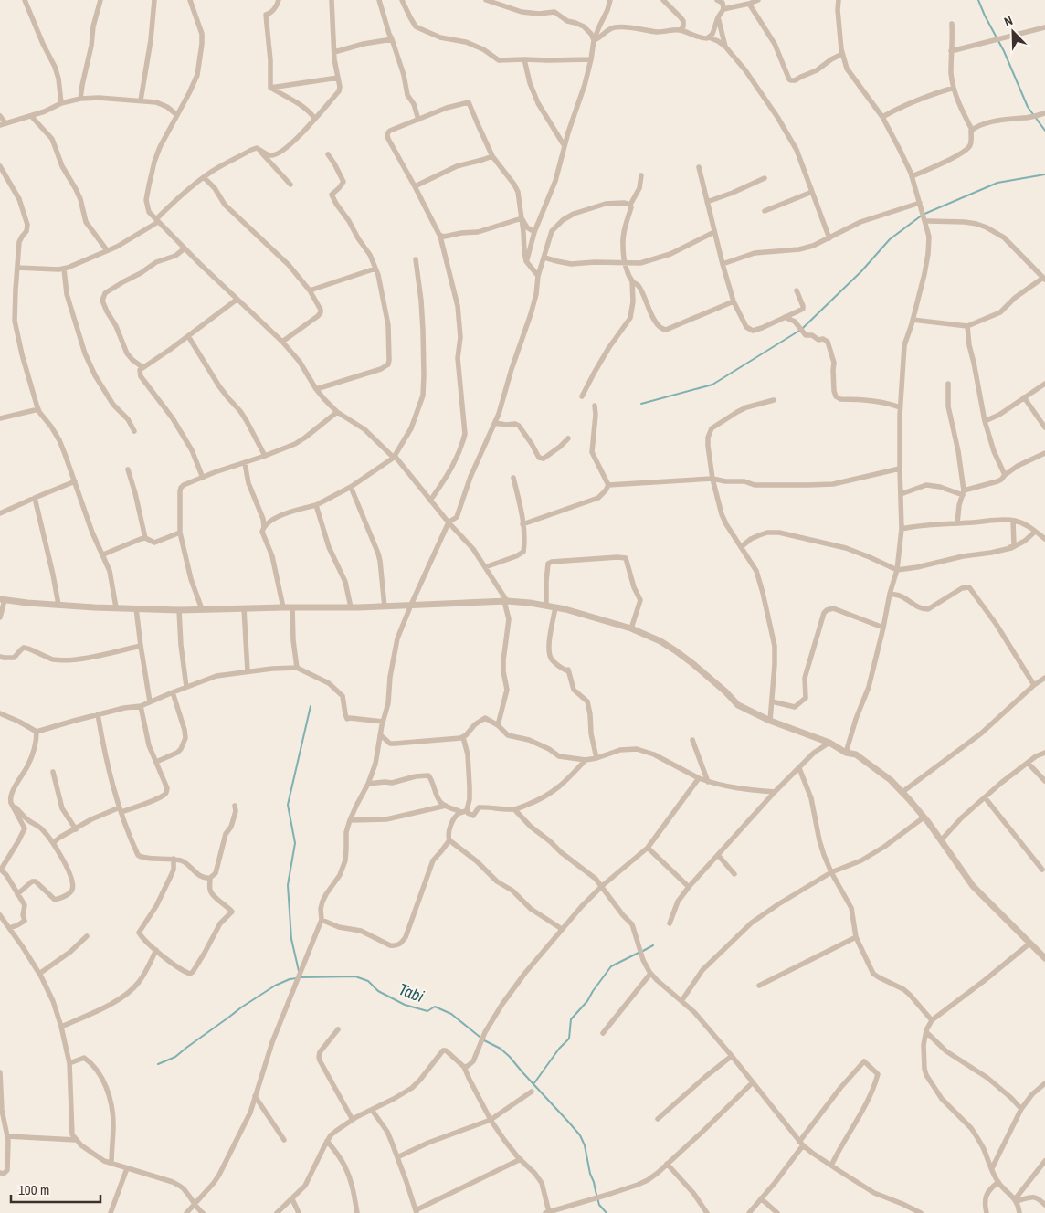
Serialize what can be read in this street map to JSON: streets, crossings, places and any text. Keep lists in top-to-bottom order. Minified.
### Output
{"water":["Tabi"],"scale_bar":"100 m","north":"top left"}
